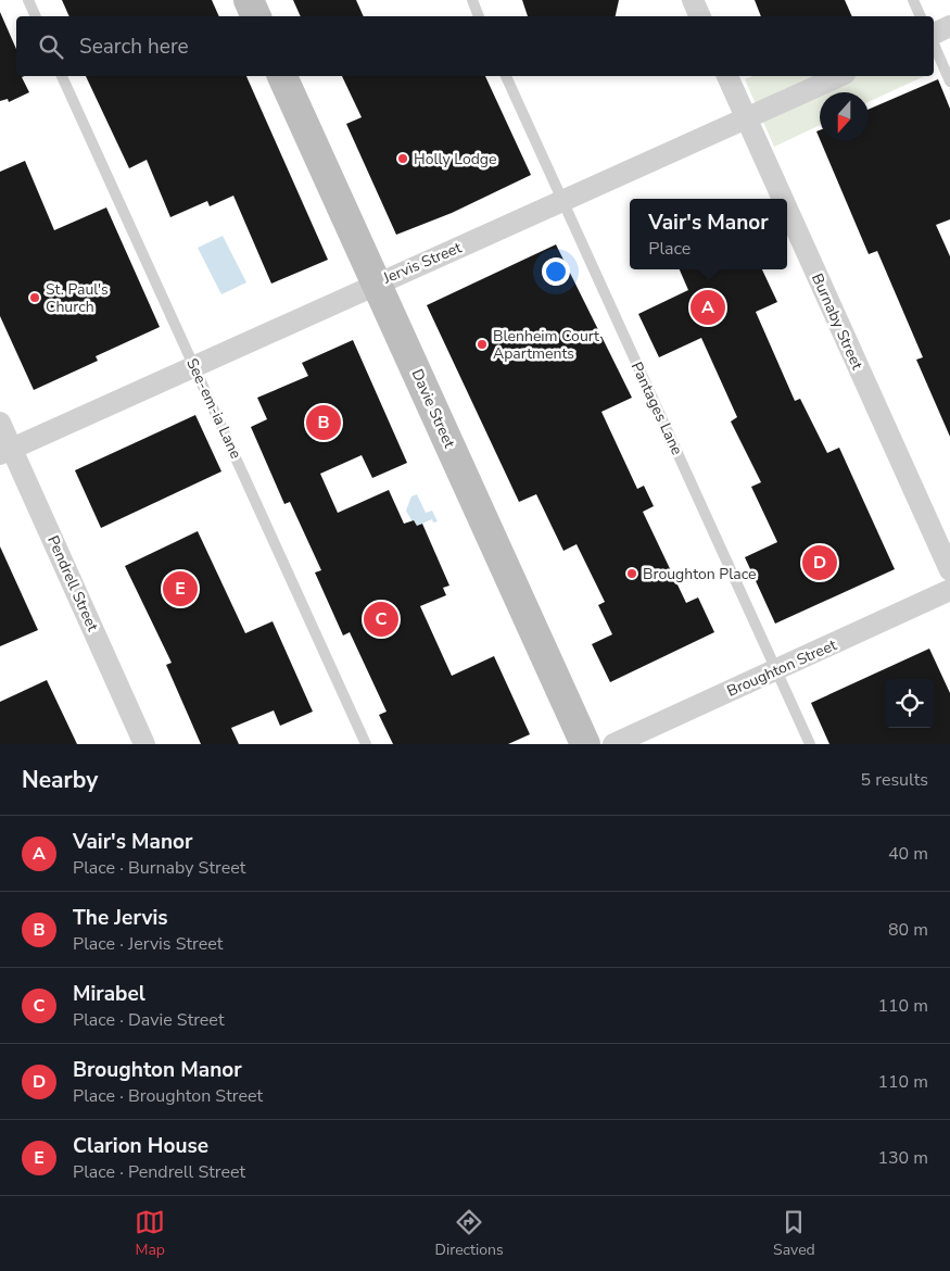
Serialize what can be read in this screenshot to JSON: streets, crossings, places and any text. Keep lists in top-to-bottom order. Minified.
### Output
{"streets":{"main road":["Davie Street"],"street":["Jervis Street","Burnaby Street","Pendrell Street","Broughton Street"],"lane":["See-em-ia Lane","Pantages Lane"]},"crossings":[["Jervis Street","Burnaby Street"],["Jervis Street","See-em-ia Lane"],["Jervis Street","Davie Street"],["Jervis Street","Pantages Lane"],["Jervis Street","Pendrell Street"],["Pantages Lane","Broughton Street"]],"places":["Holly Lodge","St. Paul's Church","Blenheim Court Apartments","Broughton Place"],"north":"bottom","page":{"search":"Search here","popup":["Vair's Manor","Place"],"pins":["A","B","D","E","C"],"heading":["Nearby","5 results"],"list":[{"mark":"A","name":"Vair's Manor","note":"Place · Burnaby Street","value":"40 m"},{"mark":"B","name":"The Jervis","note":"Place · Jervis Street","value":"80 m"},{"mark":"C","name":"Mirabel","note":"Place · Davie Street","value":"110 m"},{"mark":"D","name":"Broughton Manor","note":"Place · Broughton Street","value":"110 m"},{"mark":"E","name":"Clarion House","note":"Place · Pendrell Street","value":"130 m"}],"nav":["Map","Directions","Saved"]}}
